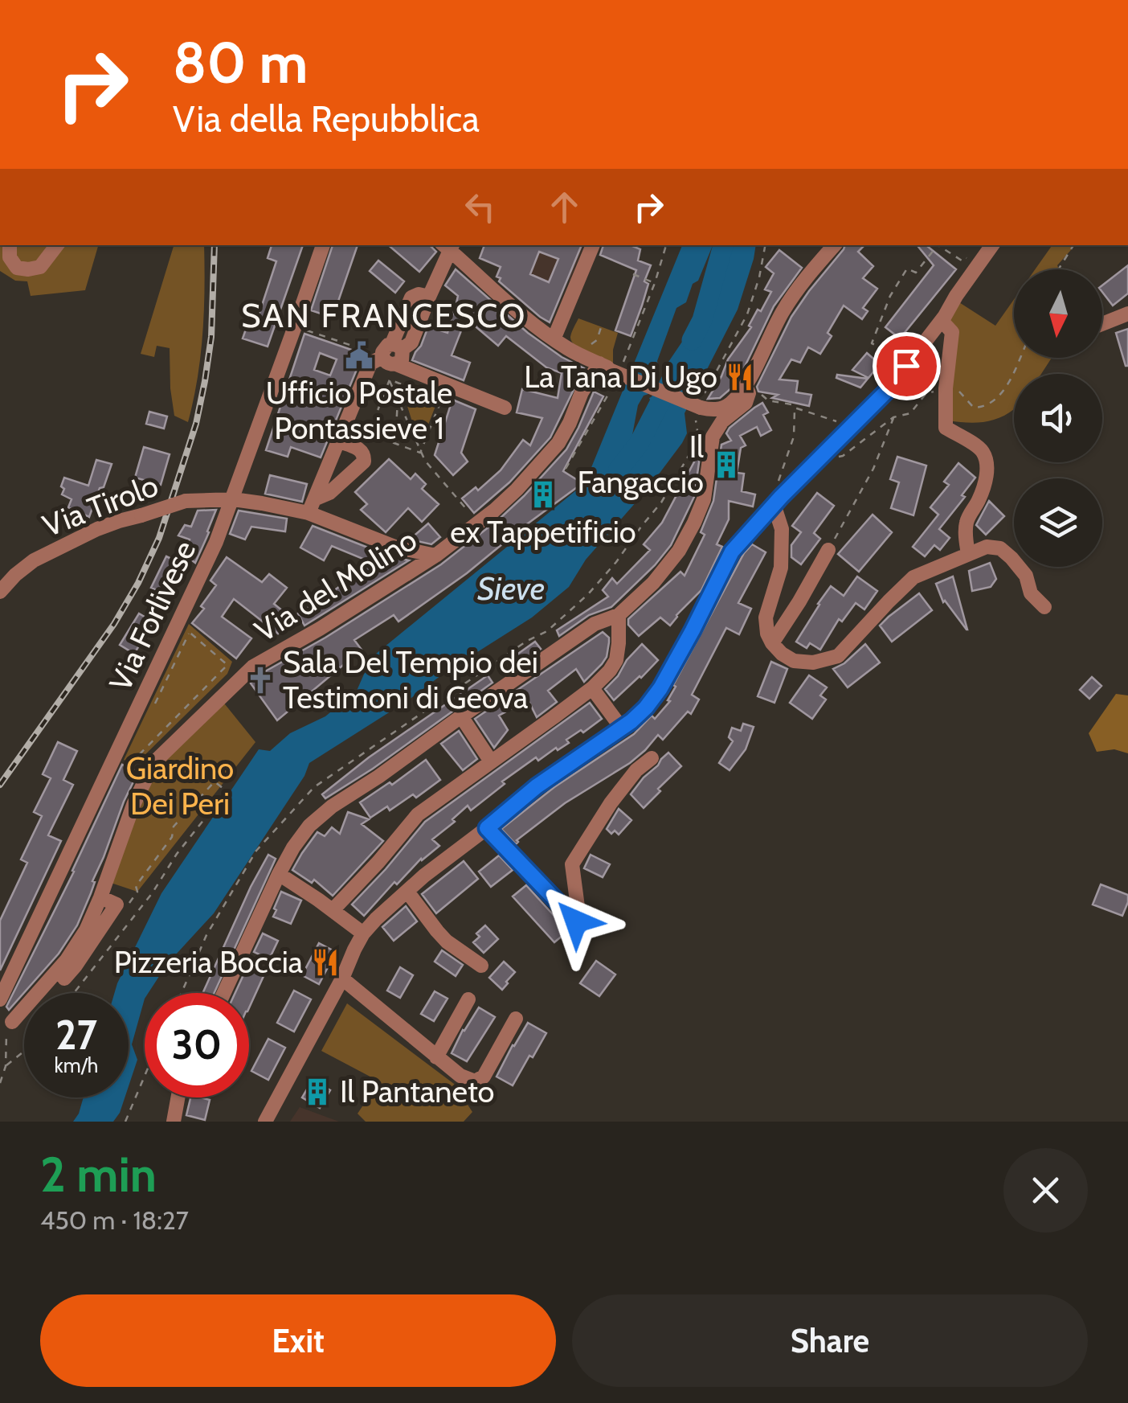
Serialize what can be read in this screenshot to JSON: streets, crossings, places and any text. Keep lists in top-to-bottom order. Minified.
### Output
{"streets":{"street":["Via Tirolo","Via del Molino","Via Forlivese"]},"crossings":[["Via Tirolo","Via del Molino"],["Via Tirolo","Via Forlivese"]],"districts":["SAN FRANCESCO"],"water":["Sieve"],"parks":["Giardino Dei Peri"],"places":{"public building":["Ufficio Postale Pontassieve 1"],"restaurant":["La Tana Di Ugo","Pizzeria Boccia"],"building":["Il Fangaccio","ex Tappetificio","Il Pantaneto"],"church":["Sala Del Tempio dei Testimoni di Geova"]},"north":"bottom","page":{"turn":["80 m","Via della Repubblica"],"speed":"27 km/h","limit":"30","heading":["2 min","450 m · 18:27"],"buttons":["Exit","Share"]}}
